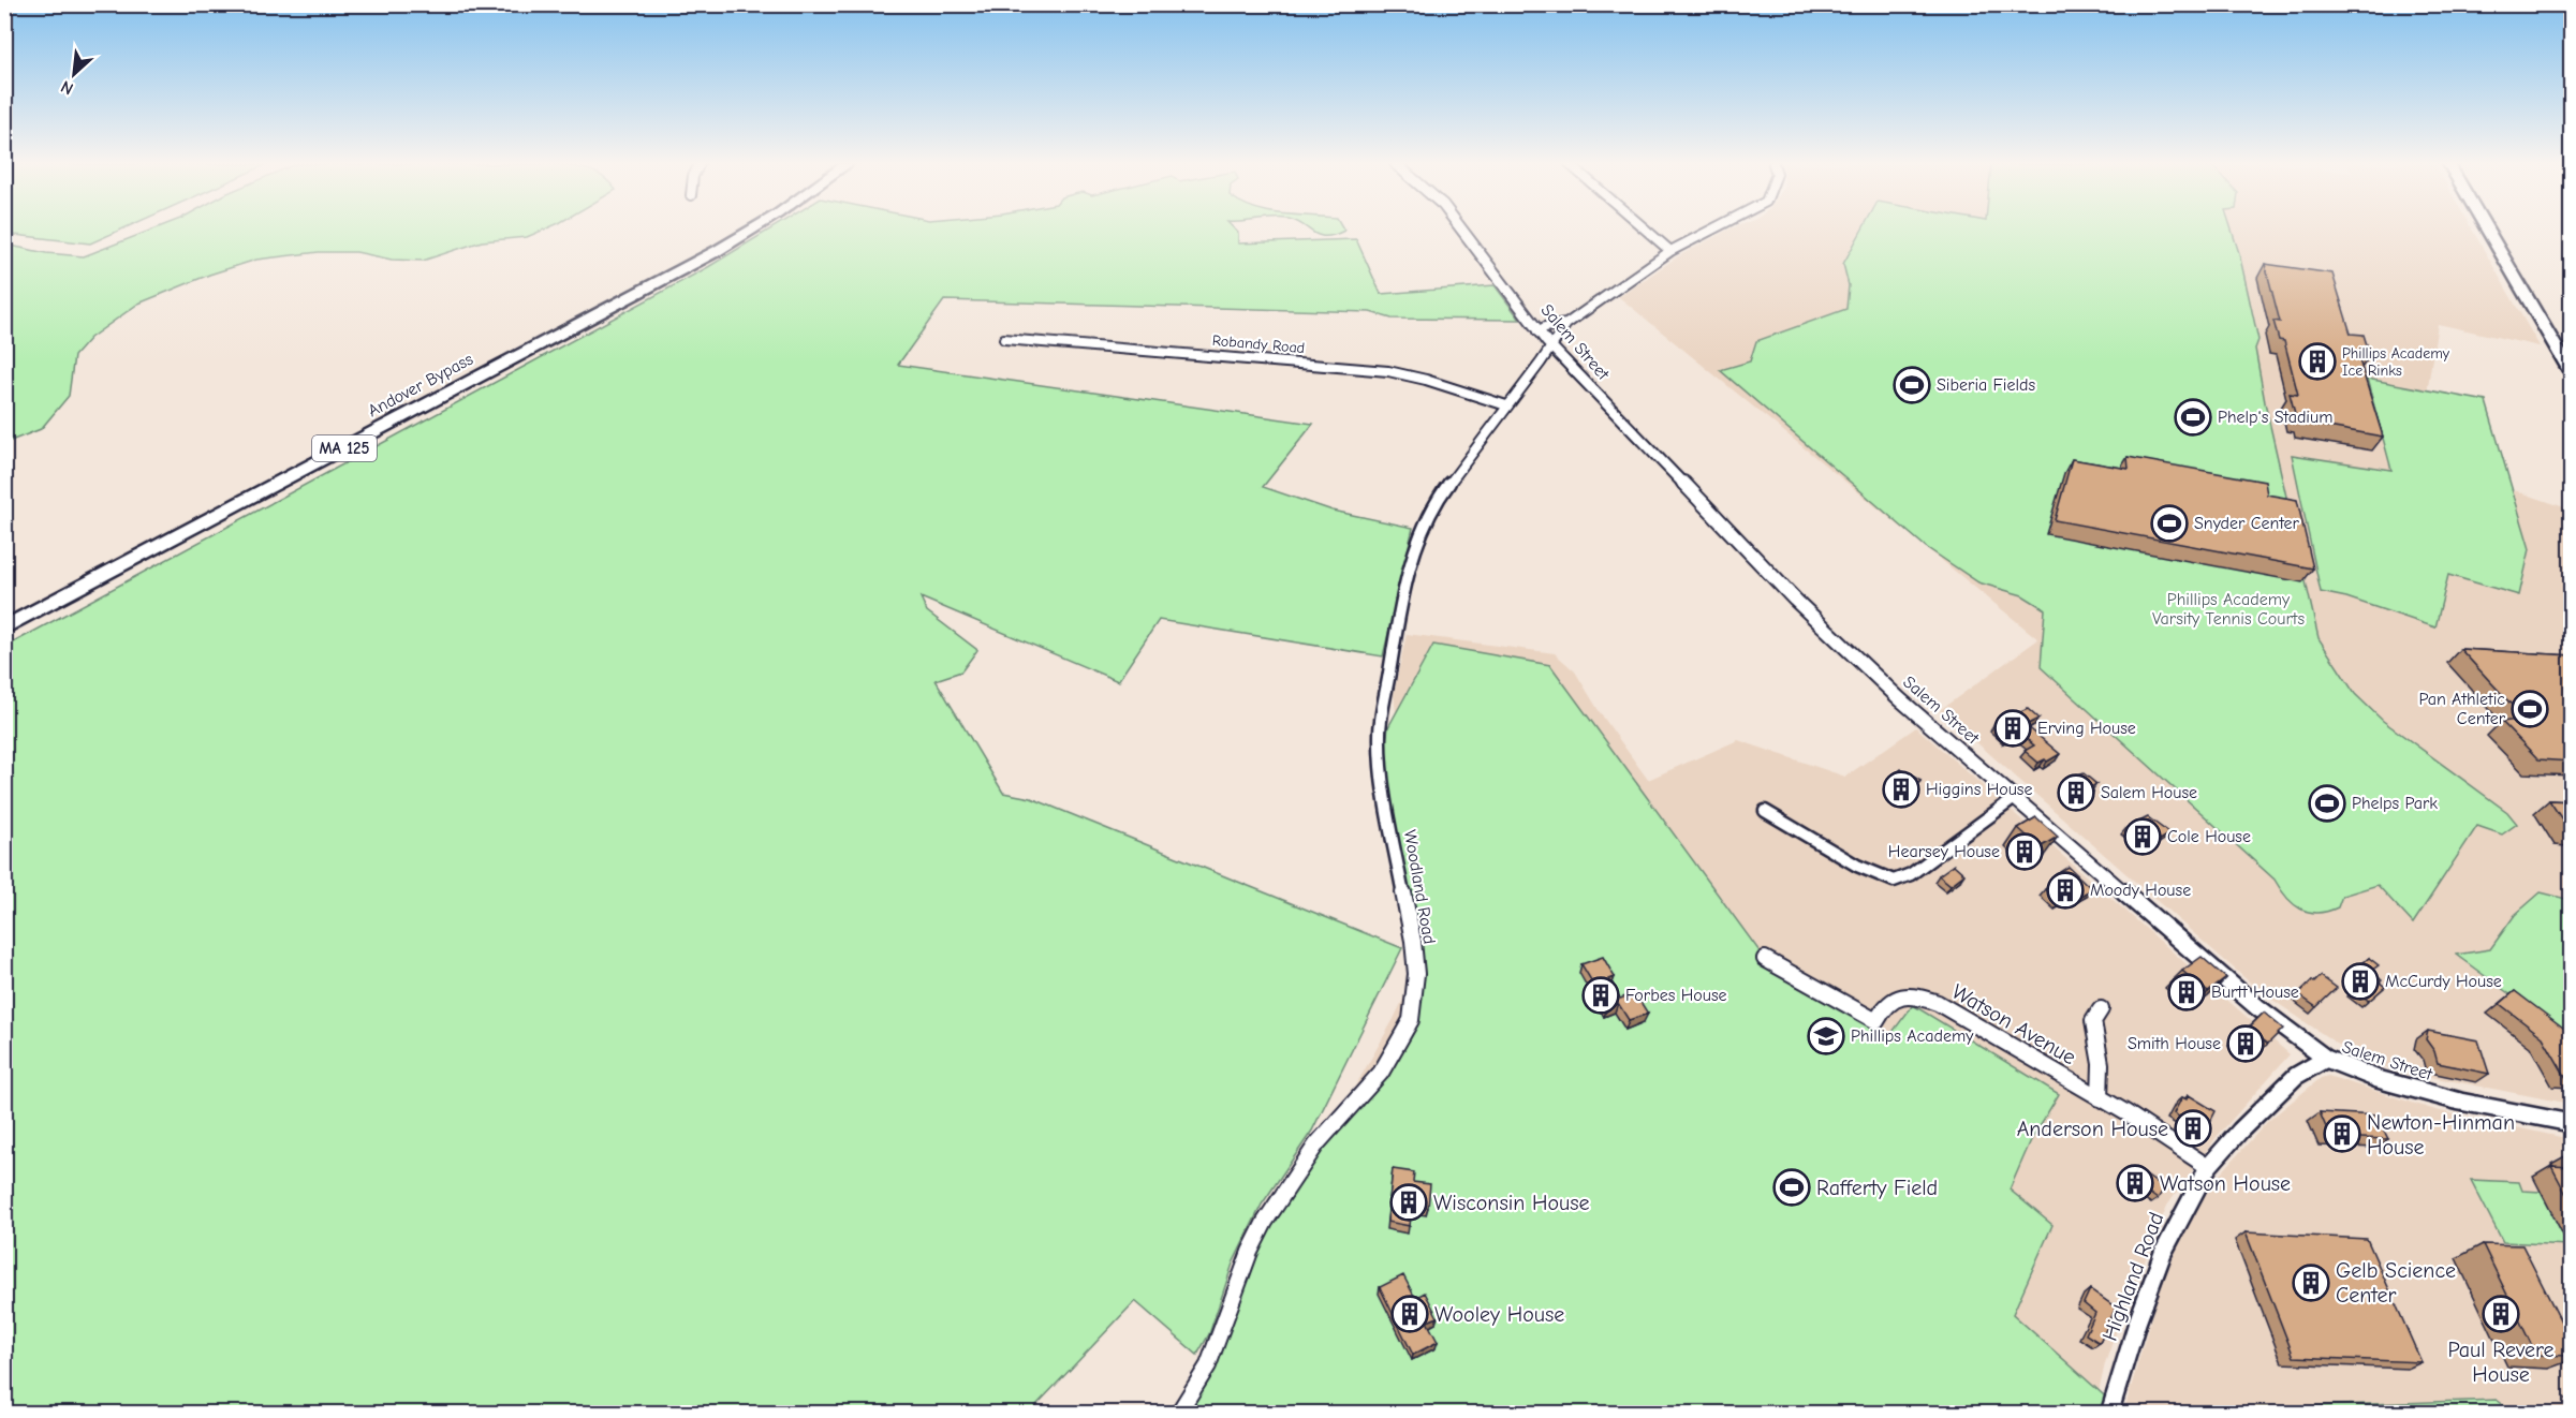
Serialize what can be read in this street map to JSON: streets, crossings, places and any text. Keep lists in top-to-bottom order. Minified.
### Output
{"streets":{"main road":["Andover Bypass","MA 125"],"street":["Salem Street","Robandy Road","Woodland Road","Watson Avenue","Highland Road"]},"crossings":[["Salem Street","Woodland Road"],["Salem Street","Highland Road"],["Robandy Road","Woodland Road"],["Watson Avenue","Highland Road"]],"parks":["Phillips Academy Varsity Tennis Courts"],"places":{"building":["Phillips Academy Ice Rinks","Erving House","Higgins House","Salem House","Cole House","Hearsey House","Moody House","McCurdy House","Burtt House","Forbes House","Smith House","Anderson House","Newton-Hinman House","Watson House","Wisconsin House","Gelb Science Center","Wooley House","Paul Revere House"],"sports":["Siberia Fields","Phelp's Stadium","Snyder Center","Pan Athletic Center","Phelps Park","Rafferty Field"],"school or university":["Phillips Academy"]},"north":"bottom left"}
